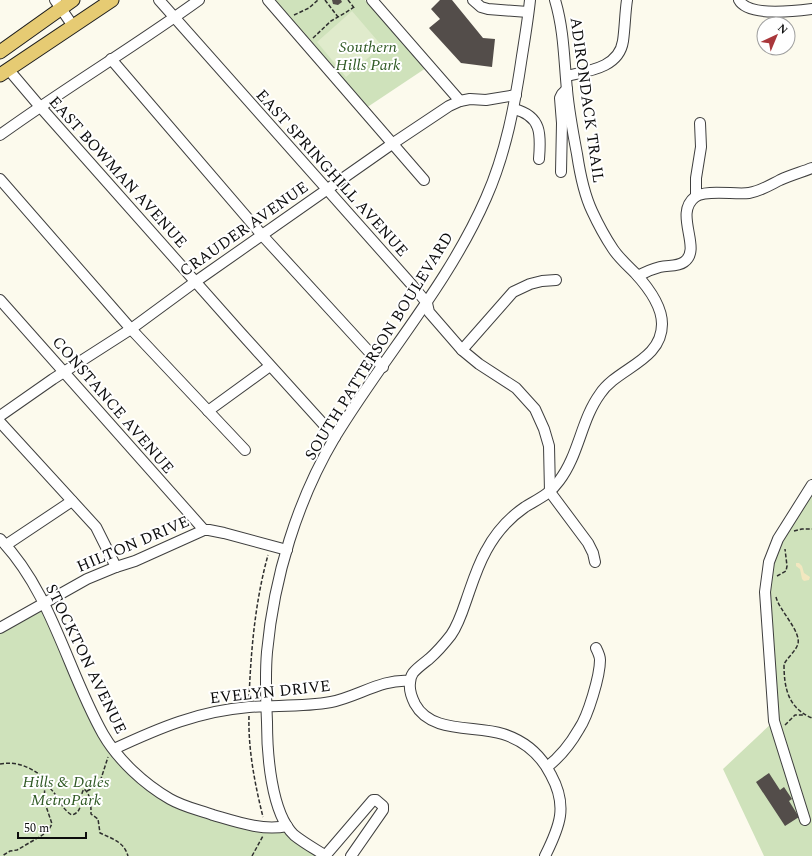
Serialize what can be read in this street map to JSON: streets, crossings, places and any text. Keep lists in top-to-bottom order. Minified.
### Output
{"streets":{"street":["ADIRONDACK TRAIL","EAST BOWMAN AVENUE","EAST SPRINGHILL AVENUE","CRAUDER AVENUE","SOUTH PATTERSON BOULEVARD","CONSTANCE AVENUE","HILTON DRIVE","STOCKTON AVENUE","EVELYN DRIVE"]},"crossings":[["ADIRONDACK TRAIL","EAST SPRINGHILL AVENUE"],["ADIRONDACK TRAIL","EVELYN DRIVE"],["EAST BOWMAN AVENUE","CRAUDER AVENUE"],["EAST BOWMAN AVENUE","SOUTH PATTERSON BOULEVARD"],["EAST SPRINGHILL AVENUE","CRAUDER AVENUE"],["EAST SPRINGHILL AVENUE","SOUTH PATTERSON BOULEVARD"],["CRAUDER AVENUE","SOUTH PATTERSON BOULEVARD"],["CRAUDER AVENUE","CONSTANCE AVENUE"],["SOUTH PATTERSON BOULEVARD","HILTON DRIVE"],["SOUTH PATTERSON BOULEVARD","STOCKTON AVENUE"],["SOUTH PATTERSON BOULEVARD","EVELYN DRIVE"],["CONSTANCE AVENUE","HILTON DRIVE"],["HILTON DRIVE","STOCKTON AVENUE"],["STOCKTON AVENUE","EVELYN DRIVE"]],"parks":["Southern Hills Park","Hills & Dales MetroPark"],"scale_bar":"50 m","north":"top right"}
